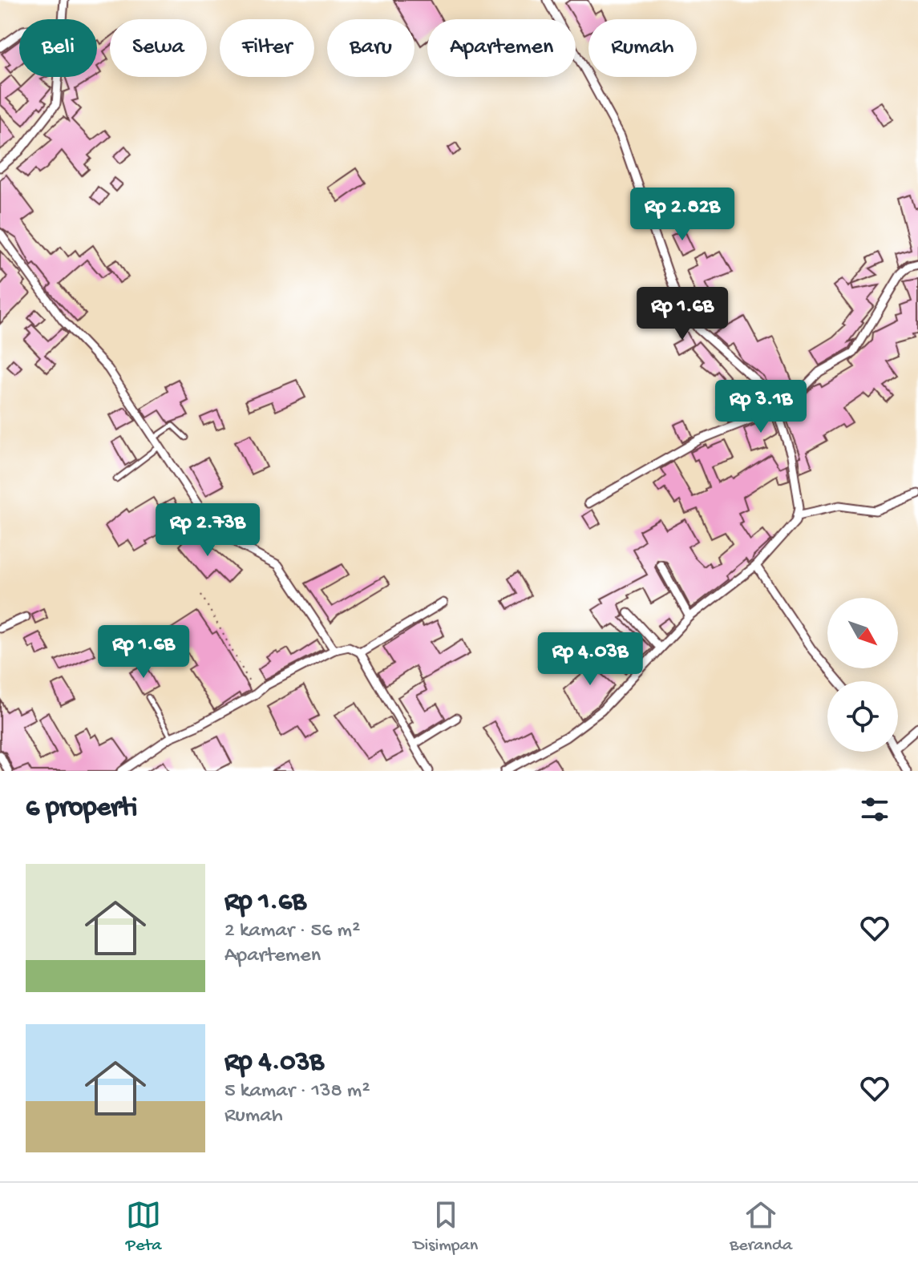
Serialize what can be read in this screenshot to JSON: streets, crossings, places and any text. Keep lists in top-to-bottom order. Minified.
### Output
{"north":"bottom right","page":{"chip":["Beli","Sewa","Filter","Baru","Apartemen","Rumah"],"price":["Rp 2.82B","Rp 1.6B","Rp 3.1B","Rp 2.73B","Rp 1.6B","Rp 4.03B"],"heading":"6 properti","list":[{"name":"Rp 1.6B","note":"2 kamar · 56 m² · Apartemen"},{"name":"Rp 4.03B","note":"5 kamar · 138 m² · Rumah"}],"tabs":["Peta","Disimpan","Beranda"]}}
